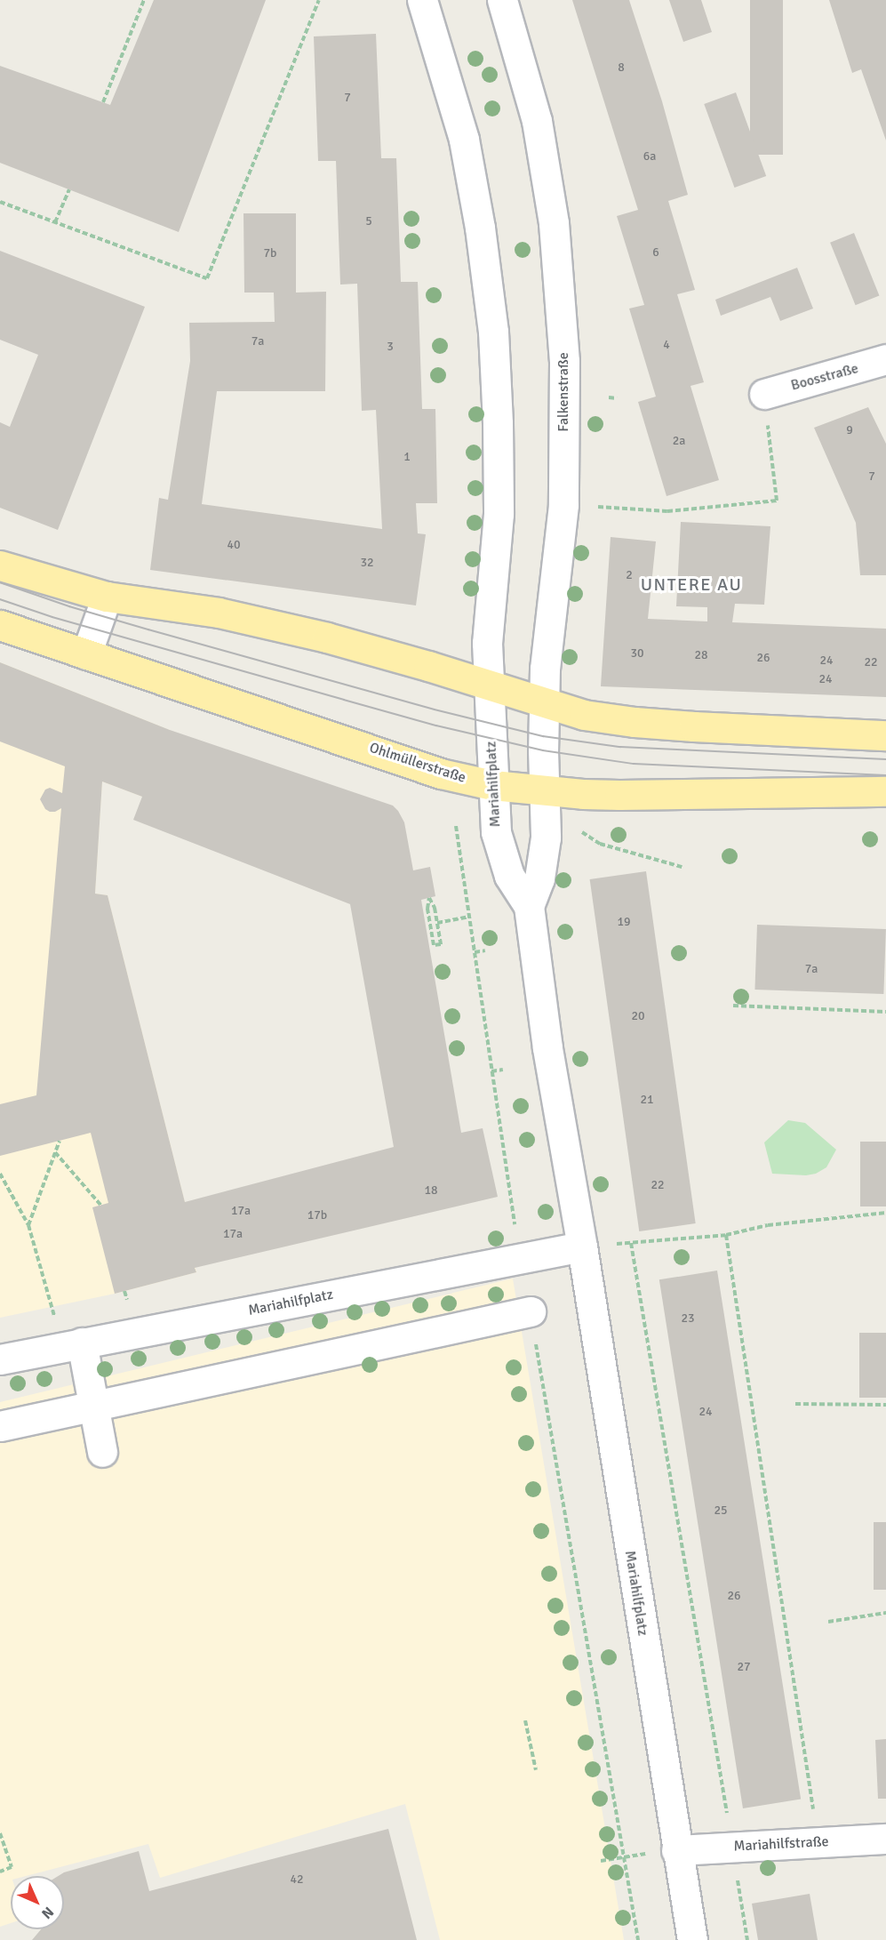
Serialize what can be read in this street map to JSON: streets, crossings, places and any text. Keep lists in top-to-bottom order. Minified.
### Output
{"streets":{"main road":["Ohlmüllerstraße"],"street":["Boosstraße","Falkenstraße","Mariahilfplatz","Mariahilfstraße"]},"crossings":[["Falkenstraße","Ohlmüllerstraße"],["Falkenstraße","Mariahilfplatz"],["Ohlmüllerstraße","Mariahilfplatz"],["Mariahilfplatz","Mariahilfstraße"]],"districts":["UNTERE AU"],"house_numbers":["8","7","6a","5","6","7b","7a","4","3","9","2a","1","7","40","32","2","30","28","26","24","22","24","19","7a","20","21","22","18","17a","17b","17a","23","24","25","26","27","42"],"north":"bottom right"}
